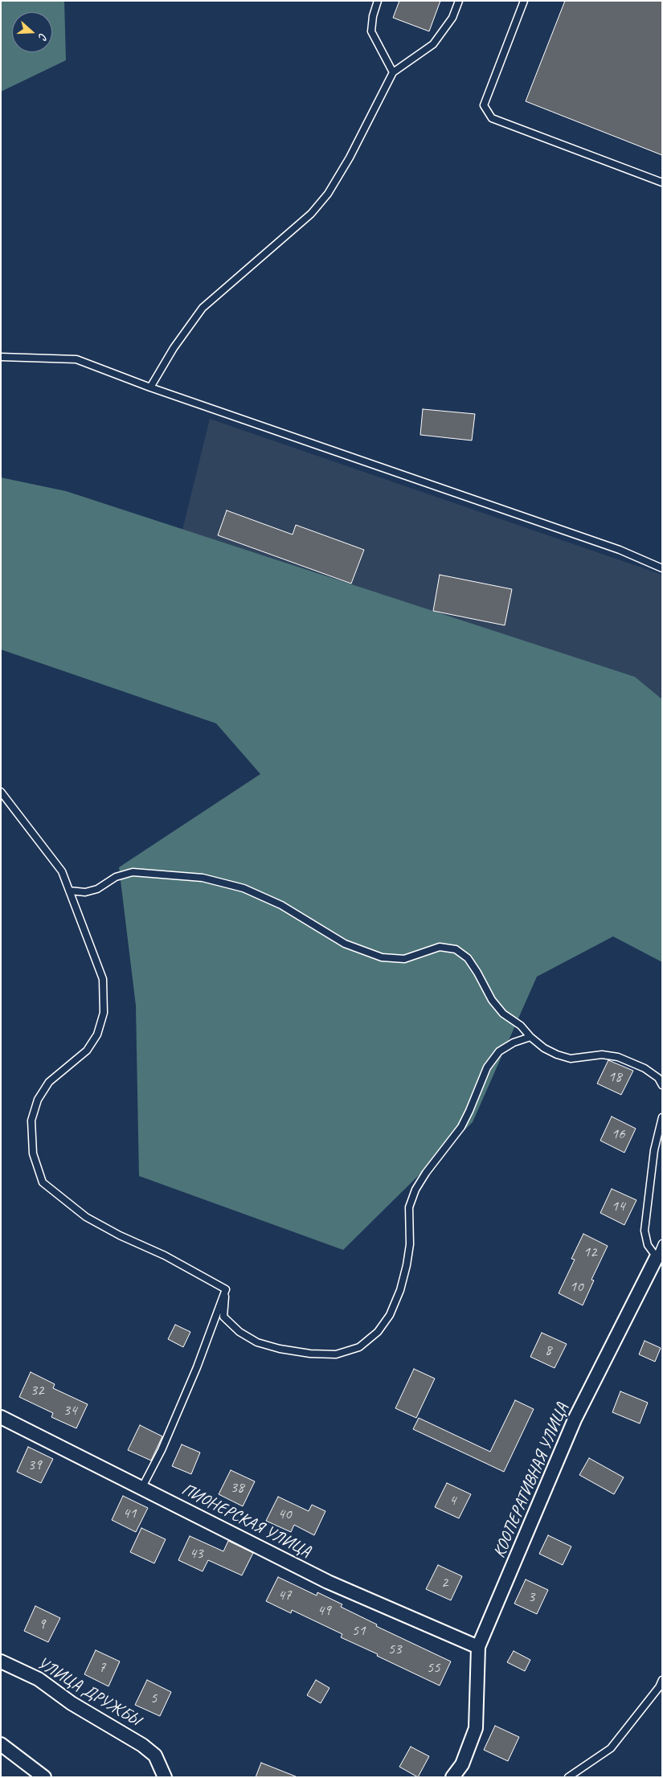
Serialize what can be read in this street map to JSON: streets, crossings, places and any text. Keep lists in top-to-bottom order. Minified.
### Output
{"streets":{"street":["КООПЕРАТИВНАЯ УЛИЦА","ПИОНЕРСКАЯ УЛИЦА","УЛИЦА ДРУЖБЫ"]},"crossings":[["КООПЕРАТИВНАЯ УЛИЦА","ПИОНЕРСКАЯ УЛИЦА"]],"house_numbers":["18","16","14","12","10","8","32","34","39","38","4","41","40","43","2","47","3","49","9","51","53","7","55","5"],"north":"right"}
